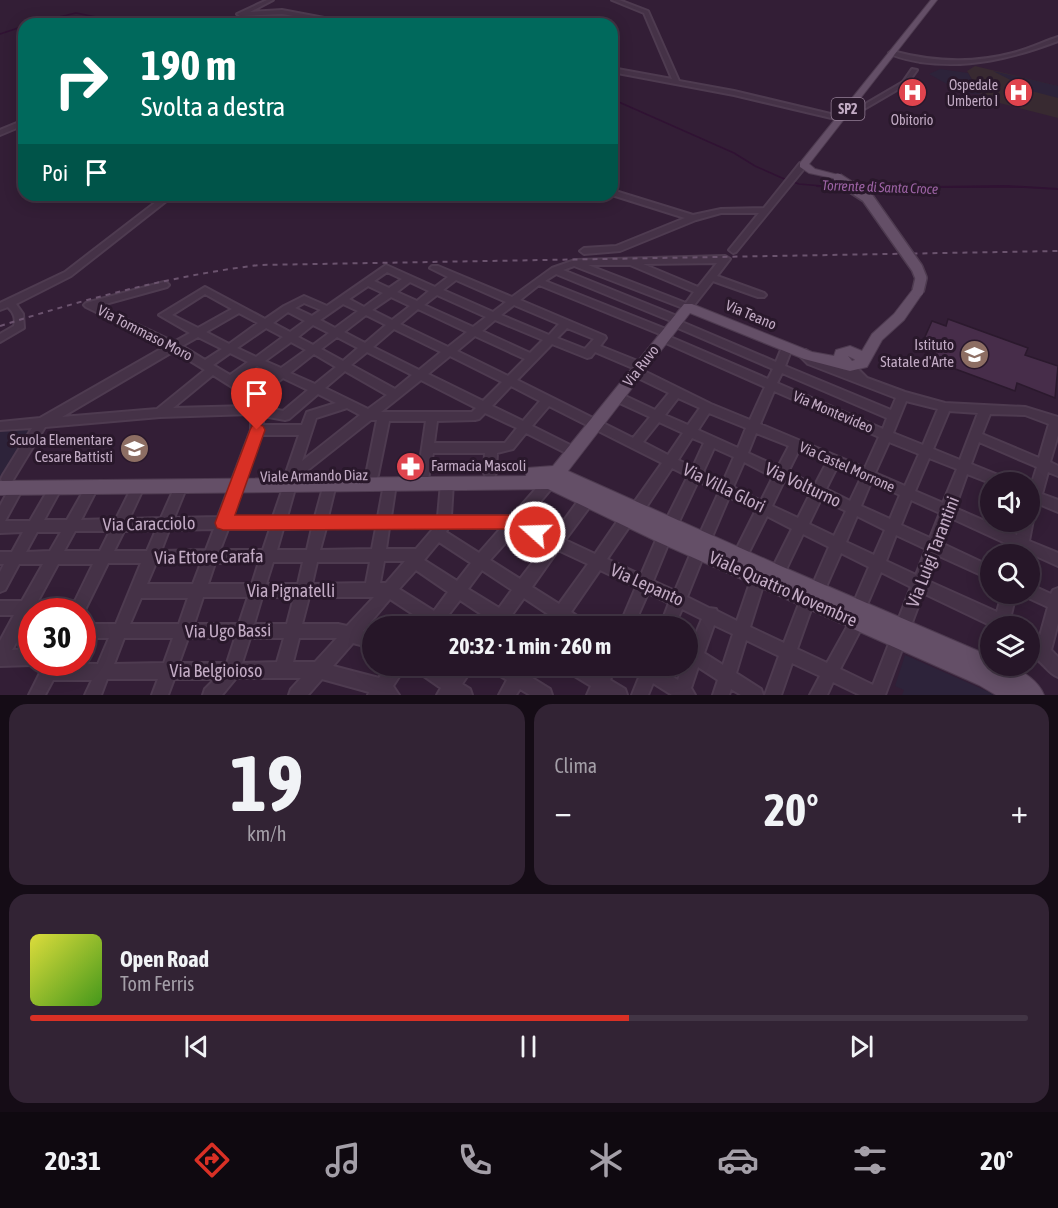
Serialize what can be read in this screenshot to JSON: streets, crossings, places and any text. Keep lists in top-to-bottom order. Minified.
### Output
{"streets":{"main road":["SP2","Via Teano","Via Ruvo","Viale Armando Diaz","Viale Quattro Novembre"],"street":["Via Tommaso Moro","Via Montevideo","Via Castel Morrone","Via Volturno","Via Villa Glori","Via Caracciolo","Via Luigi Tarantini","Via Ettore Carafa","Via Lepanto","Via Pignatelli","Via Ugo Bassi","Via Belgioioso"]},"crossings":[["Via Teano","Via Ruvo"],["Via Teano","Via Luigi Tarantini"],["Via Ruvo","Via Montevideo"],["Via Ruvo","Via Castel Morrone"],["Via Ruvo","Viale Armando Diaz"],["Via Ruvo","Via Volturno"],["Via Ruvo","Via Villa Glori"],["Via Ruvo","Viale Quattro Novembre"],["Via Montevideo","Via Luigi Tarantini"],["Via Castel Morrone","Via Luigi Tarantini"],["Viale Armando Diaz","Viale Quattro Novembre"],["Via Volturno","Via Luigi Tarantini"],["Via Villa Glori","Via Luigi Tarantini"],["Via Caracciolo","Via Lepanto"],["Via Luigi Tarantini","Via Lepanto"],["Via Luigi Tarantini","Viale Quattro Novembre"]],"water":["Torrente di Santa Croce"],"places":{"hospital":["Obitorio","Ospedale Umberto I"],"school or university":["Istituto Statale d'Arte","Scuola Elementare Cesare Battisti"],"pharmacy":["Farmacia Mascoli"]},"page":{"turn":["190 m","Svolta a destra"],"then":"Poi","limit":"30","trip":"20:32 · 1 min · 260 m","tile":[["19","km/h"],"Clima"],"heat":["−","20°","+"],"song":["Open Road","Tom Ferris"],"tabs":["20:31","20°"]}}
